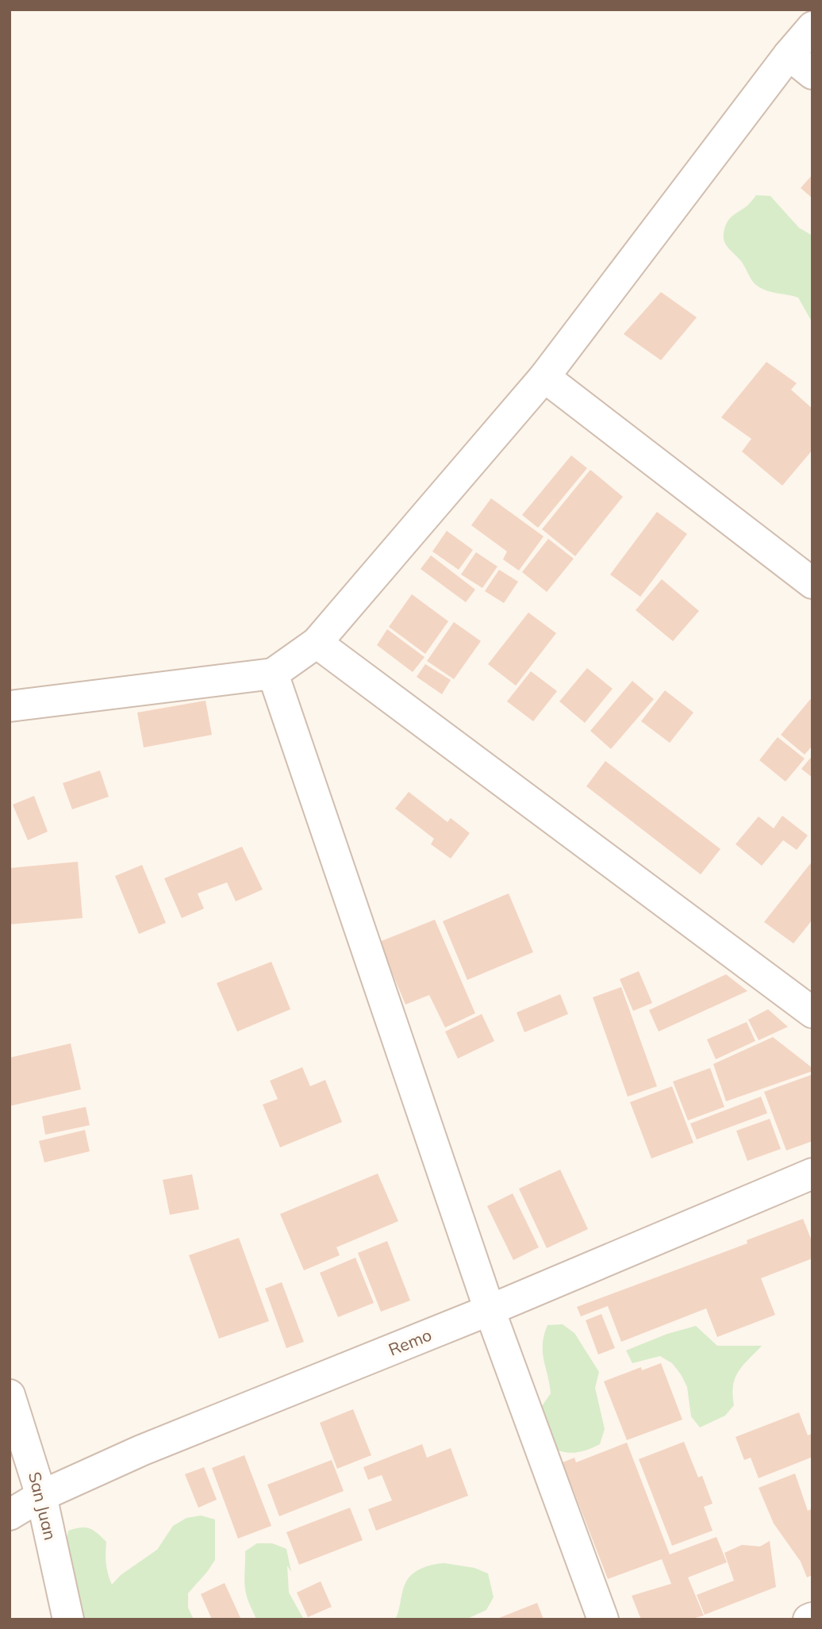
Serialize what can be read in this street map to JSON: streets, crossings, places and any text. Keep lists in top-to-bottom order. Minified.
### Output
{"streets":{"street":["Remo","San Juan"]},"crossings":[["Remo","San Juan"]]}
